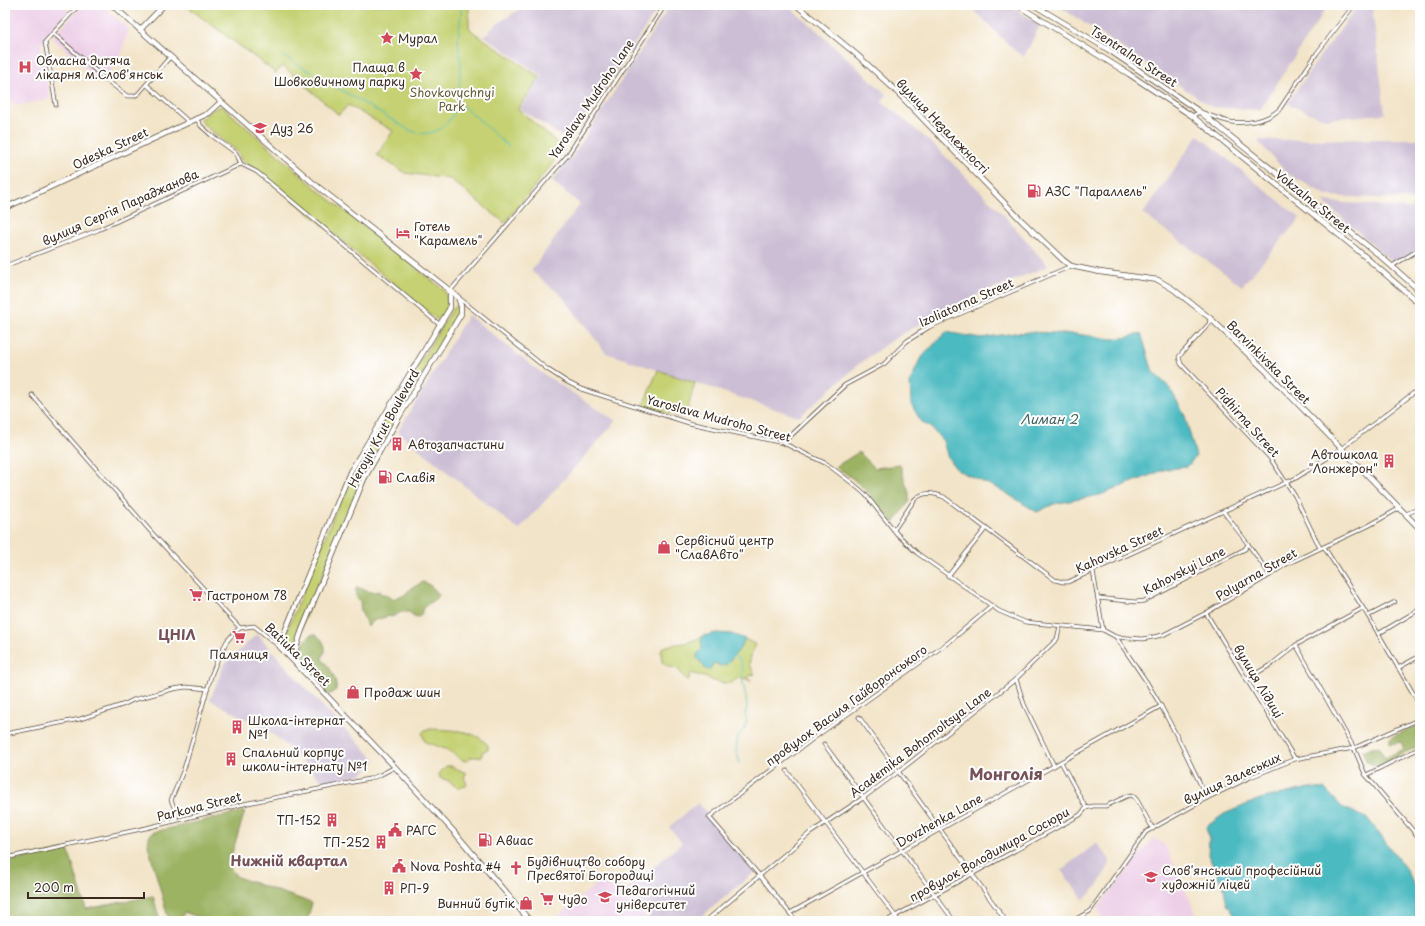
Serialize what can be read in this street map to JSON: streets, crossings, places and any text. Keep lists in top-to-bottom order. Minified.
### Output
{"streets":{"street":["Tsentralna Street","Yaroslava Mudroho Lane","вулиця Незалежності","Odeska Street","Vokzalna Street","вулиця Сергія Параджанова","Izoliatorna Street","Barvinkivska Street","Yaroslava Mudroho Street","Pidhirna Street","Heroyiv Krut Boulevard","Kahovska Street","Kahovskyi Lane","Polyarna Street","Batiuka Street","вулиця Лідиці","провулок Василя Гайворонського","Academika Bohomoltsya Lane","вулиця Залеських","Parkova Street","Dovzhenka Lane","провулок Володимира Сосюри"]},"crossings":[["Tsentralna Street","Vokzalna Street"],["Yaroslava Mudroho Lane","Yaroslava Mudroho Street"],["Yaroslava Mudroho Lane","Heroyiv Krut Boulevard"],["вулиця Незалежності","Izoliatorna Street"],["вулиця Незалежності","Barvinkivska Street"],["Odeska Street","Yaroslava Mudroho Street"],["Izoliatorna Street","Barvinkivska Street"],["Izoliatorna Street","Yaroslava Mudroho Street"],["Barvinkivska Street","Pidhirna Street"],["Barvinkivska Street","Kahovska Street"],["Barvinkivska Street","Polyarna Street"],["Yaroslava Mudroho Street","Heroyiv Krut Boulevard"],["Yaroslava Mudroho Street","Kahovska Street"],["Yaroslava Mudroho Street","Polyarna Street"],["Yaroslava Mudroho Street","провулок Василя Гайворонського"],["Yaroslava Mudroho Street","Academika Bohomoltsya Lane"],["Yaroslava Mudroho Street","вулиця Залеських"],["Yaroslava Mudroho Street","Dovzhenka Lane"],["Pidhirna Street","Kahovska Street"],["Pidhirna Street","Polyarna Street"],["Heroyiv Krut Boulevard","Batiuka Street"],["Polyarna Street","вулиця Лідиці"],["Batiuka Street","Parkova Street"],["вулиця Лідиці","вулиця Залеських"],["провулок Василя Гайворонського","Academika Bohomoltsya Lane"]],"districts":["ЦНІЛ","Монголія","Нижній квартал"],"water":["Лиман 2"],"parks":["Shovkovychnyi Park"],"places":{"place":["Мурал","Плаща в Шовковичному парку"],"hospital":["Обласна дитяча лікарня м.Слов'янськ"],"school or university":["Дуз 26","Слов'янський професійний художній ліцей","Педагогічний університет"],"fuel station":["АЗС \"Параллель\"","Славія","Авиас"],"hotel":["Готель \"Карамель\""],"building":["Автозапчастини","Автошкола \"Лонжерон\"","Школа-інтернат №1","Спальний корпус школи-інтернату №1","ТП-152","ТП-252","РП-9"],"shop":["Сервісний центр \"СлавАвто\"","Продаж шин","Винний бутік"],"supermarket":["Гастроном 78","Паляниця","Чудо"],"public building":["РАГС","Nova Poshta #4"],"church":["Будівництво собору Пресвятої Богородиці"]},"scale_bar":"200 m"}
